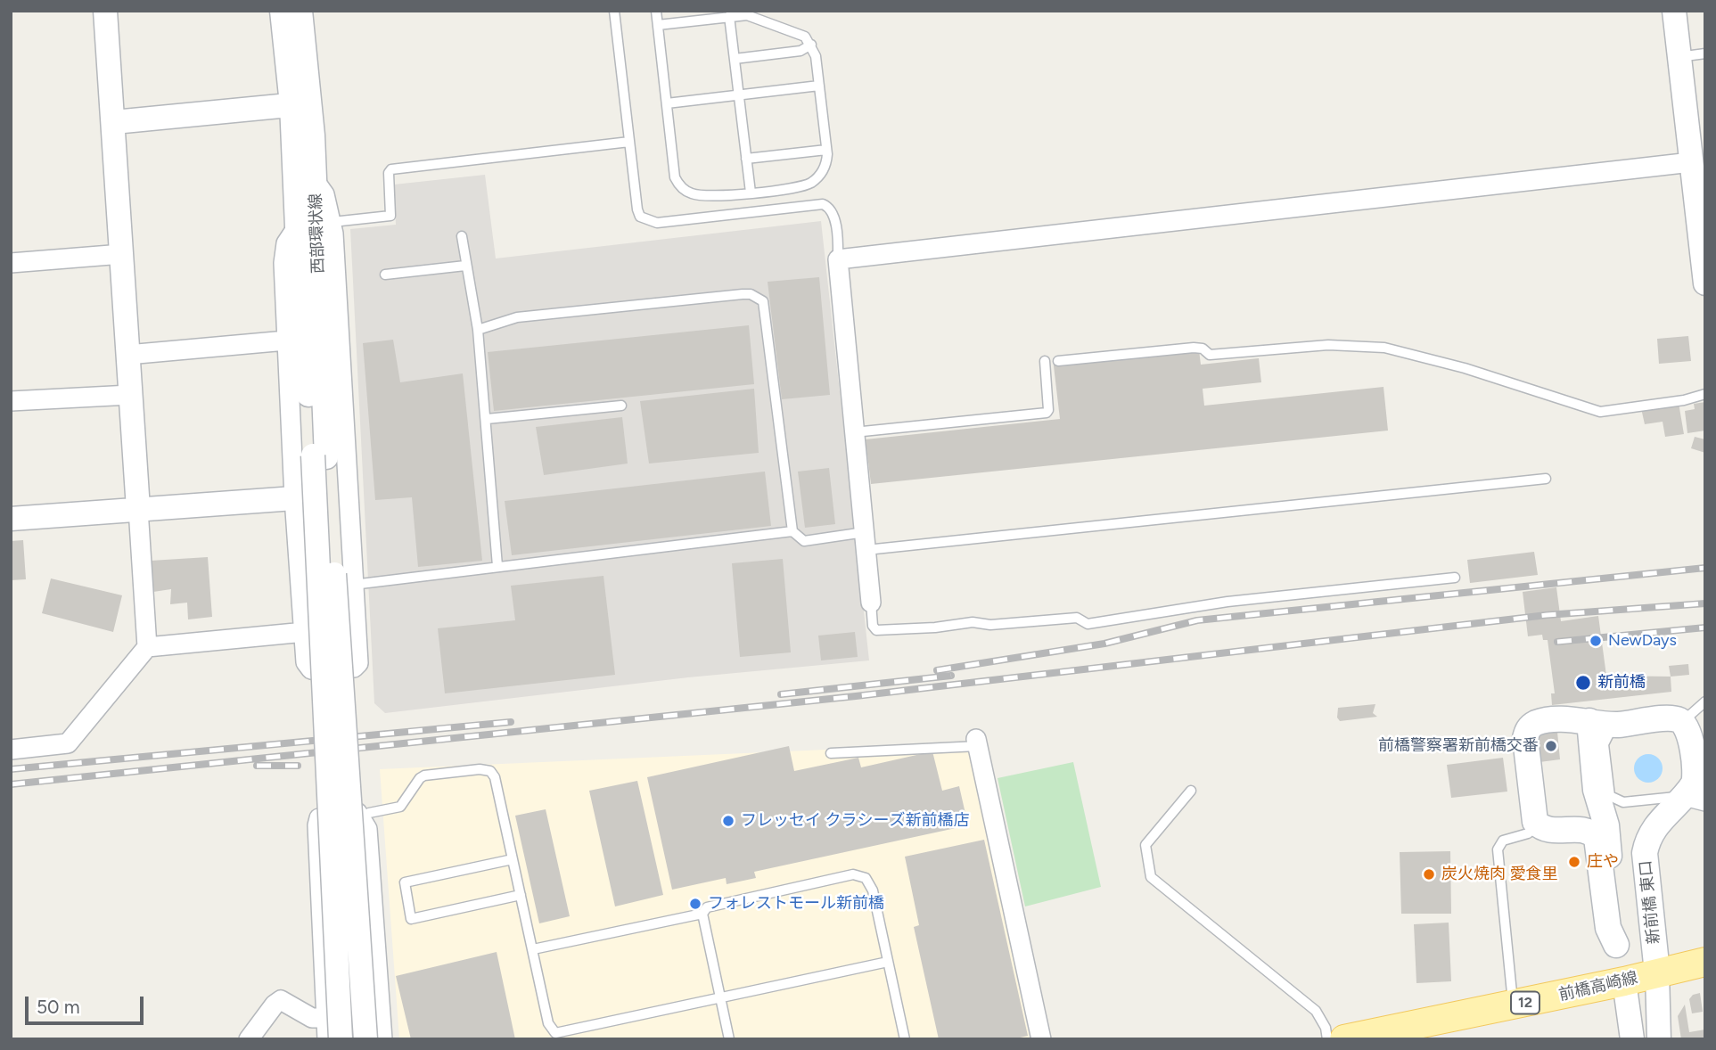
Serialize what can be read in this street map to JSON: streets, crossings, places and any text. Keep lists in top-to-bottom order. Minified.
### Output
{"streets":{"main road":["新前橋 東口","前橋高崎線","12"],"street":["西部環状線"]},"crossings":[["新前橋 東口","前橋高崎線"]],"places":["NewDays","新前橋","前橋警察署新前橋交番","フレッセイ クラシーズ新前橋店","庄や","炭火焼肉 愛食里","フォレストモール新前橋"],"scale_bar":"50 m"}
